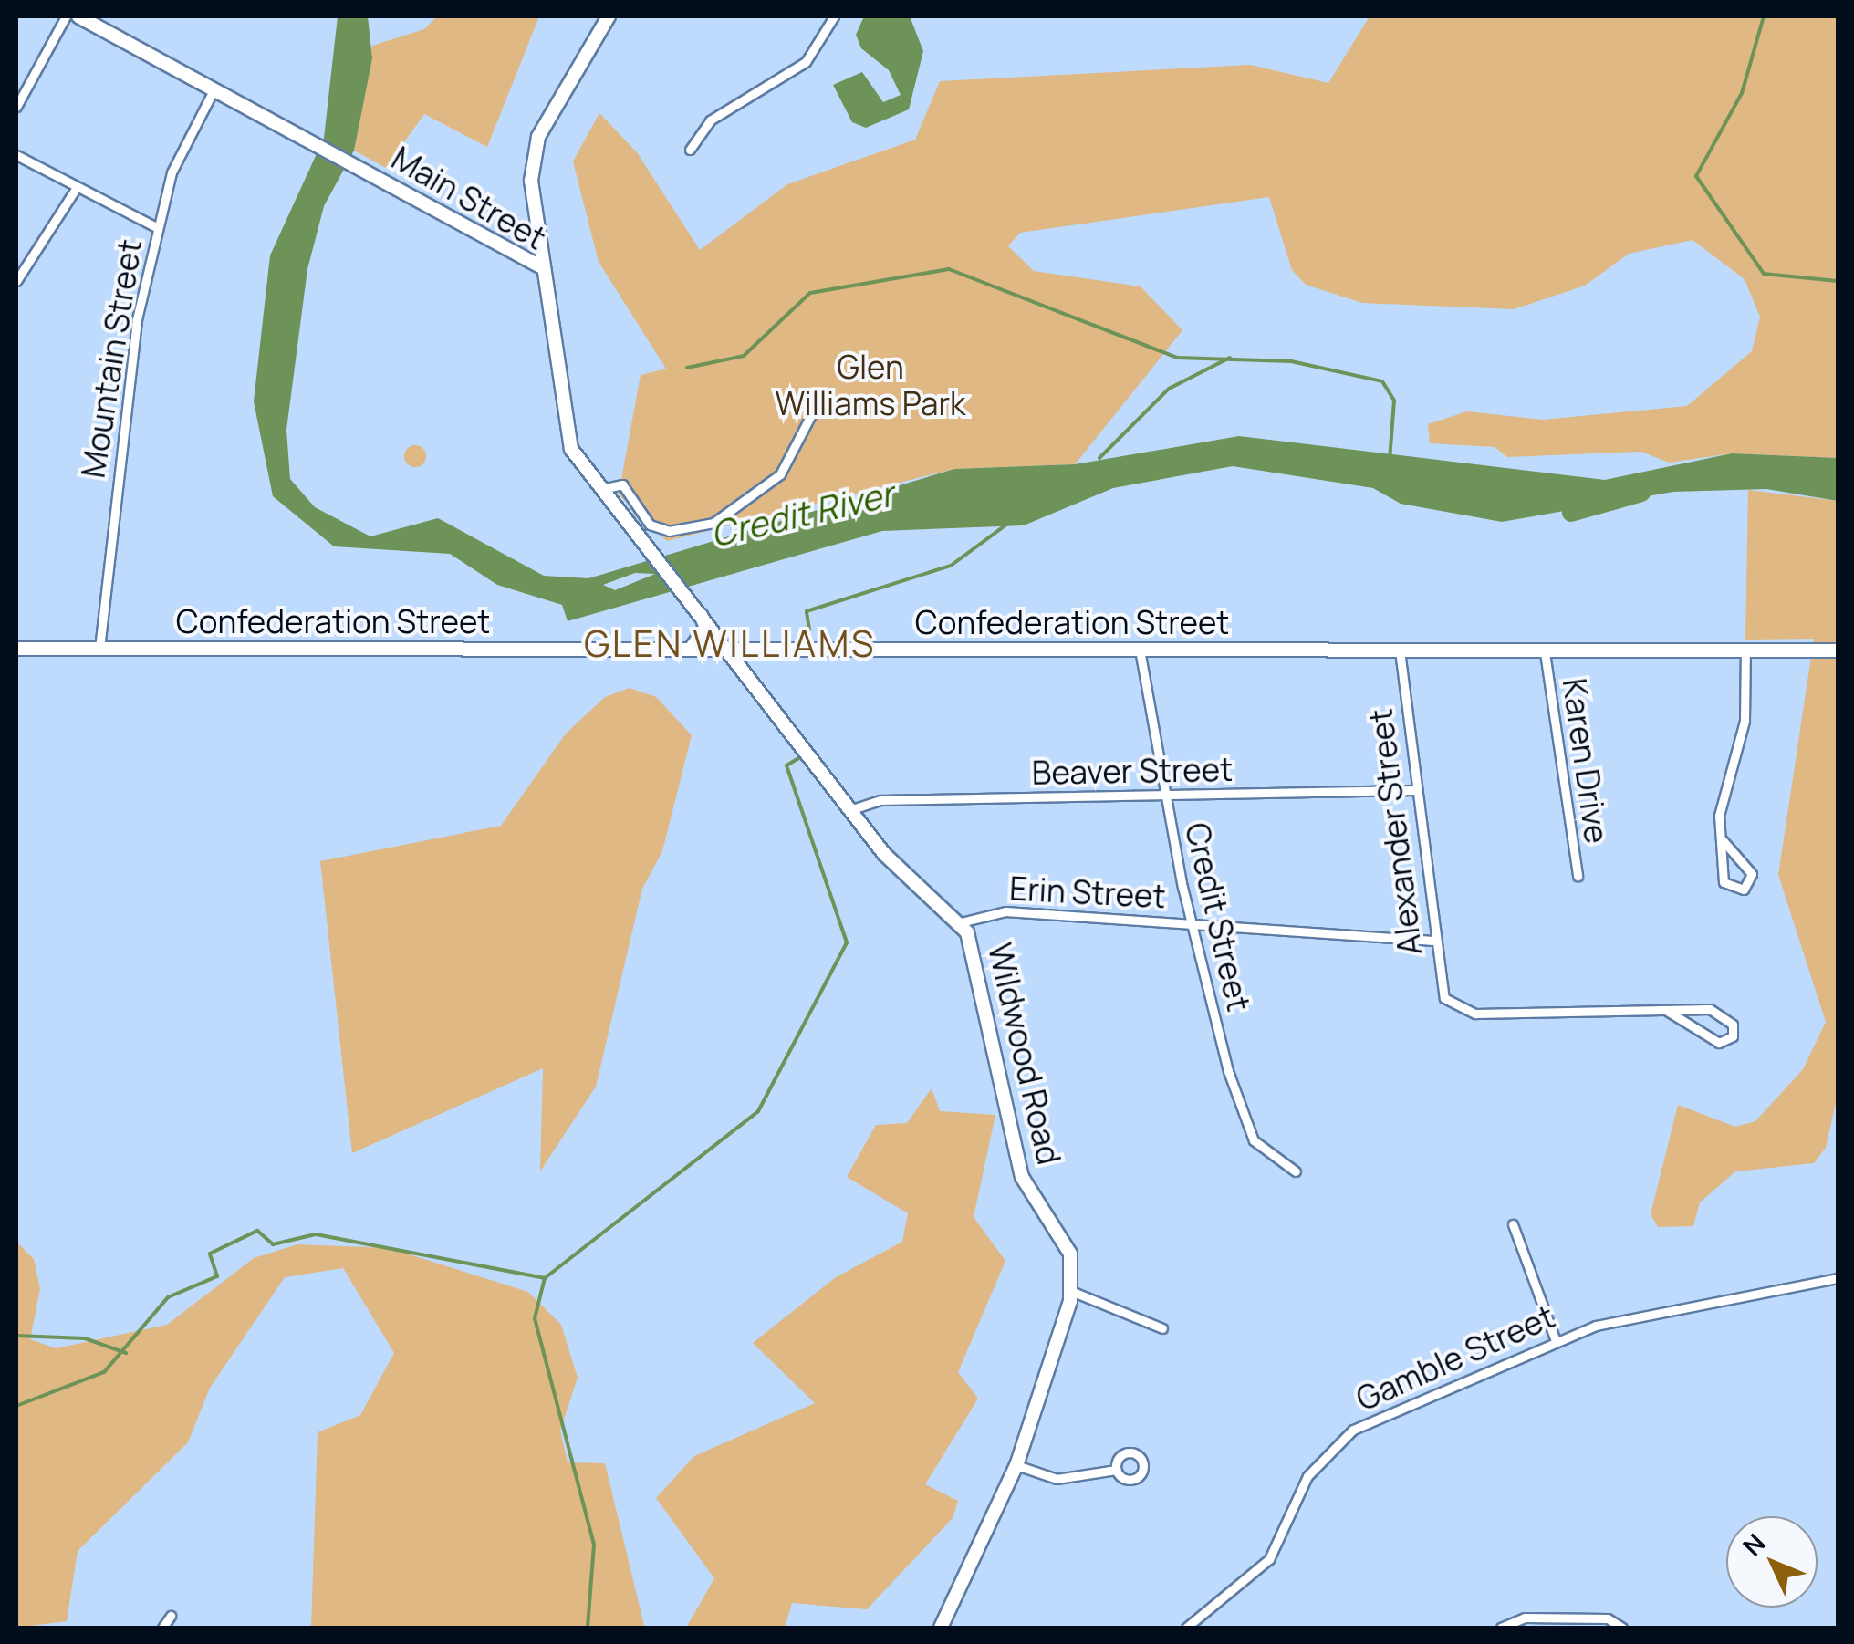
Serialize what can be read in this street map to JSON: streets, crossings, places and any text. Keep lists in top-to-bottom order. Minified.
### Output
{"streets":{"main road":["Main Street","Confederation Street","Wildwood Road"],"street":["Mountain Street","Karen Drive","Beaver Street","Alexander Street","Erin Street","Credit Street","Gamble Street"]},"crossings":[["Main Street","Mountain Street"],["Main Street","Confederation Street"],["Main Street","Wildwood Road"],["Mountain Street","Confederation Street"],["Confederation Street","Karen Drive"],["Confederation Street","Alexander Street"],["Confederation Street","Credit Street"],["Confederation Street","Wildwood Road"],["Beaver Street","Alexander Street"],["Beaver Street","Credit Street"],["Beaver Street","Wildwood Road"],["Alexander Street","Erin Street"],["Erin Street","Credit Street"],["Erin Street","Wildwood Road"]],"districts":["GLEN WILLIAMS"],"water":["Credit River"],"parks":["Glen Williams Park"],"north":"top left"}
